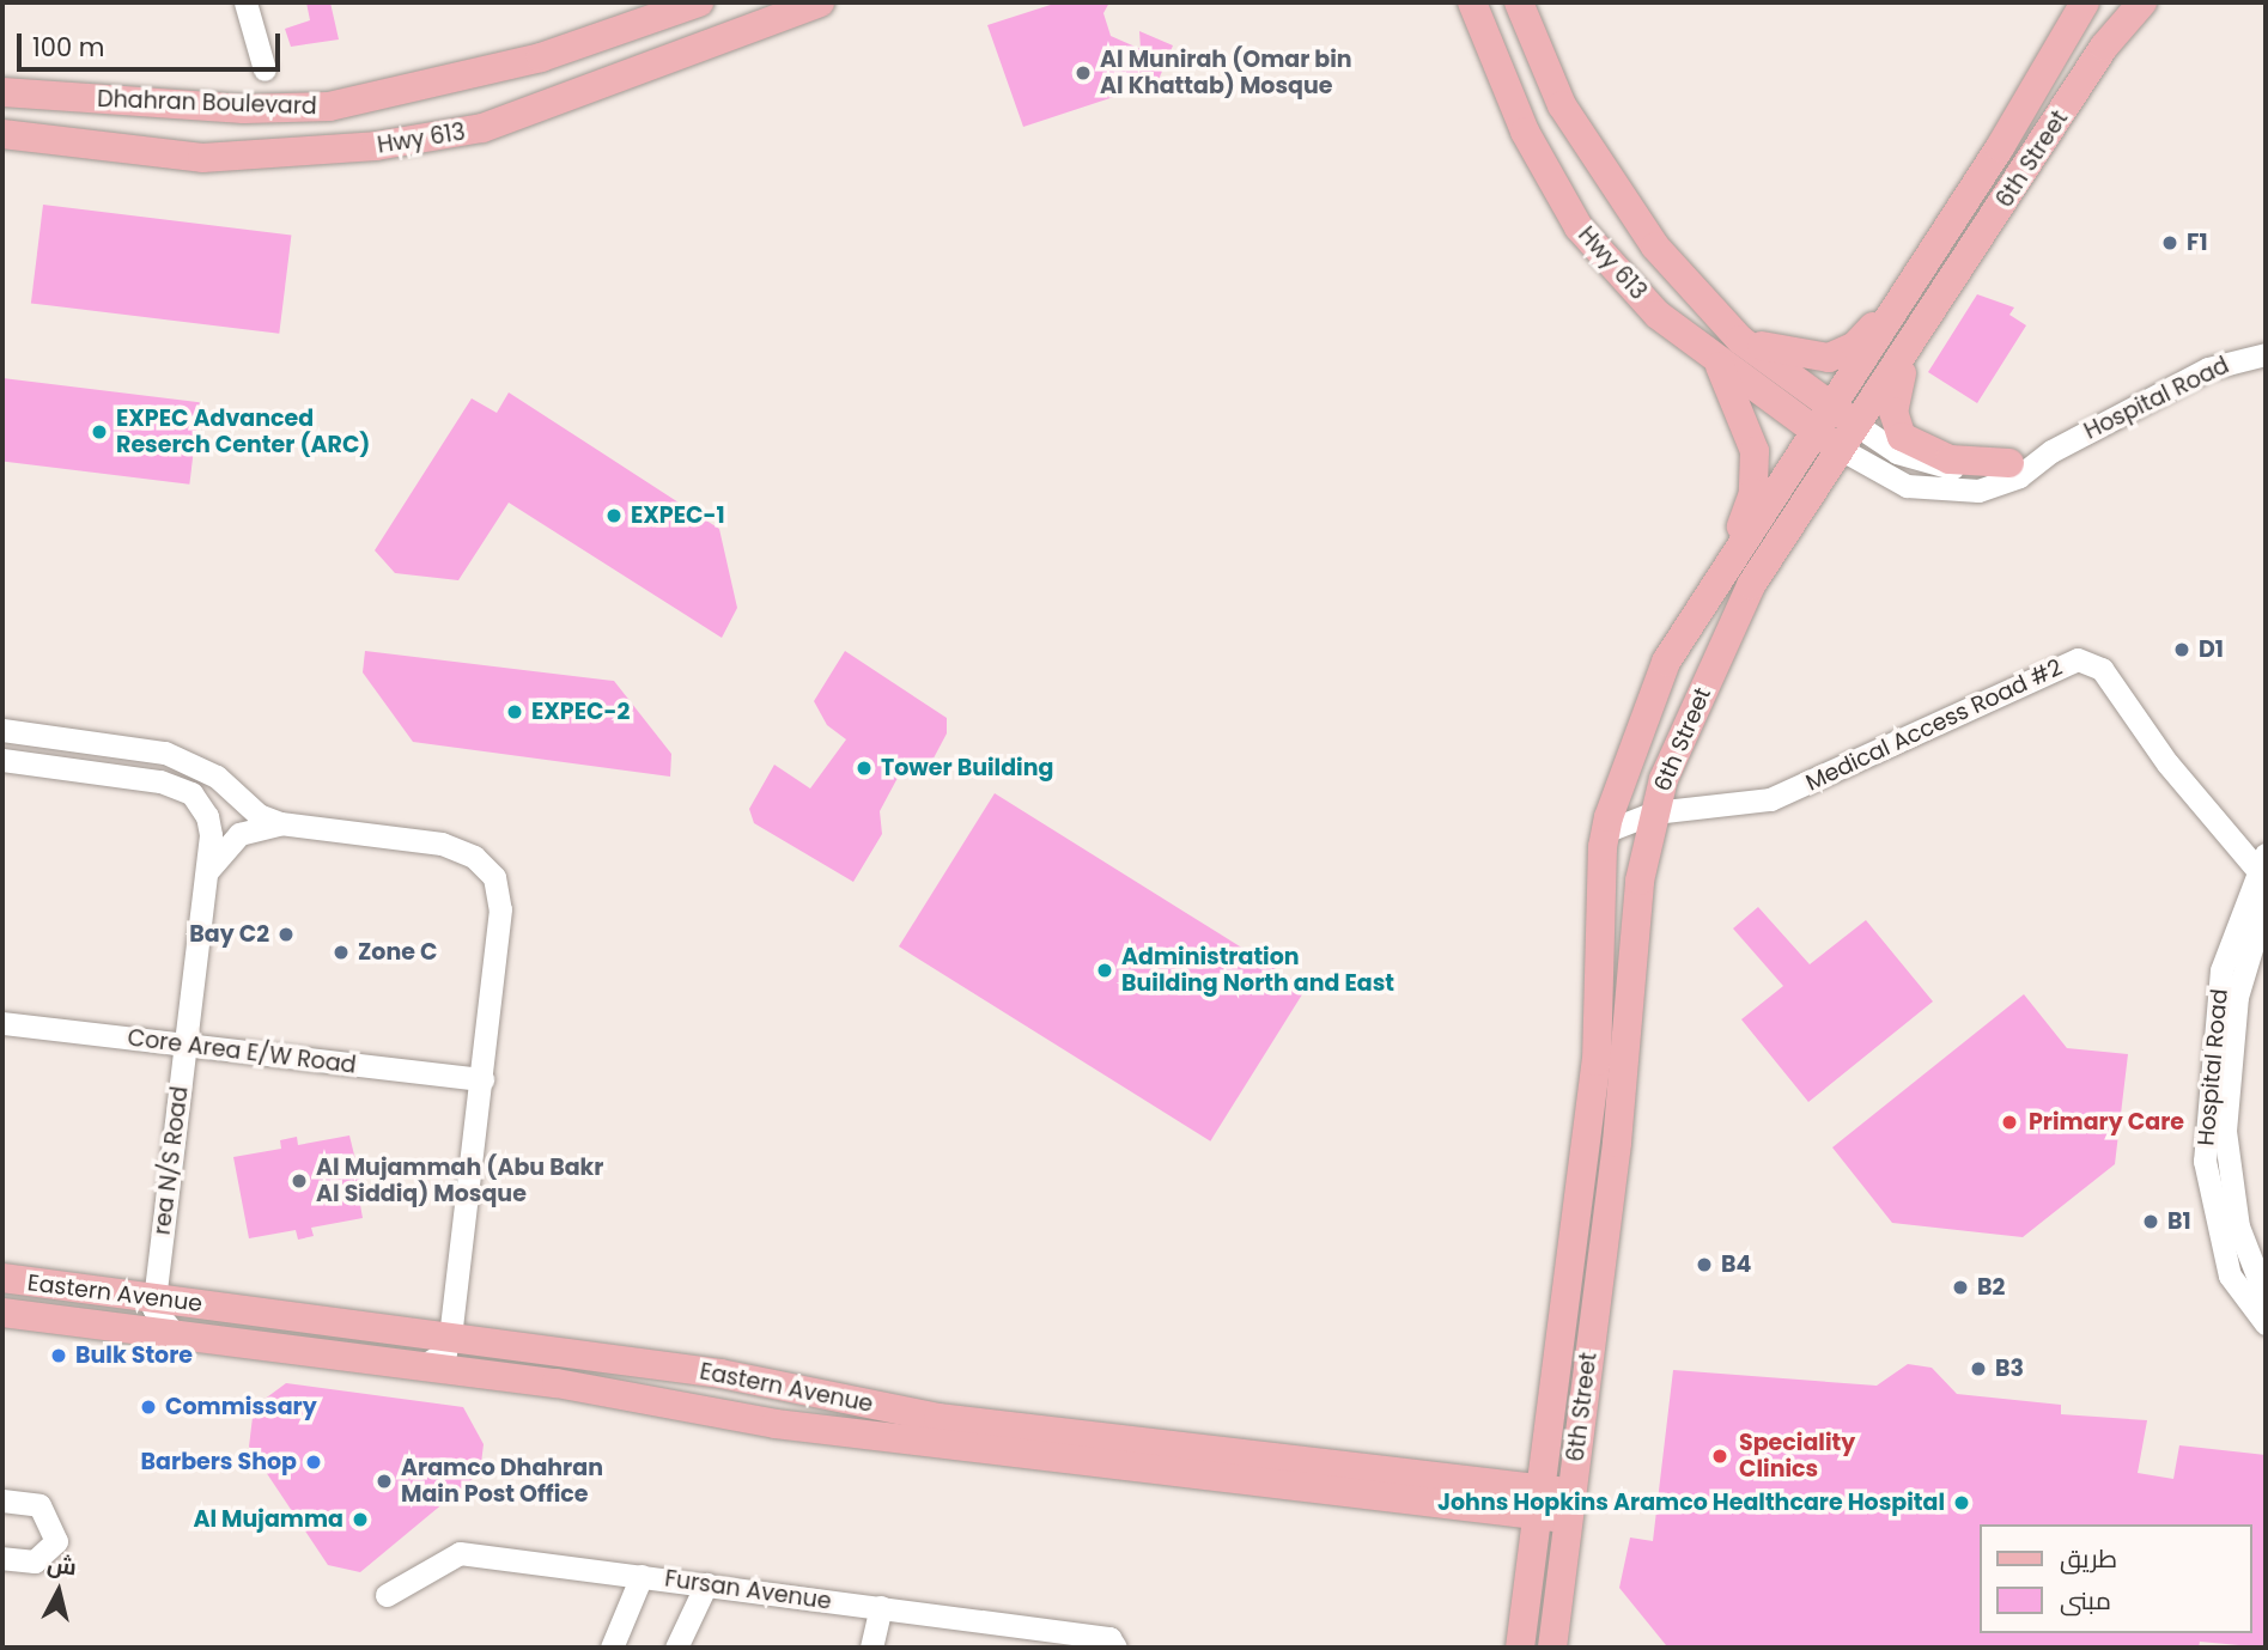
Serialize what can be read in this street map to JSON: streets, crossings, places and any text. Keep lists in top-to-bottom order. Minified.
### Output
{"streets":{"main road":["Dhahran Boulevard","Hwy 613","6th Street","Eastern Avenue"],"street":["Hospital Road","Medical Access Road #2","Core Area E/W Road","rea N/S Road","Fursan Avenue"]},"crossings":[["Hwy 613","6th Street"],["Hwy 613","Hospital Road"],["6th Street","Hospital Road"],["6th Street","Medical Access Road #2"],["6th Street","Eastern Avenue"],["Hospital Road","Medical Access Road #2"],["Core Area E/W Road","rea N/S Road"],["rea N/S Road","Eastern Avenue"]],"places":["Al Munirah (Omar bin Al Khattab) Mosque","F1","EXPEC Advanced Reserch Center (ARC)","EXPEC-1","D1","EXPEC-2","Tower Building","Bay C2","Zone C","Administration Building North and East","Primary Care","Al Mujammah (Abu Bakr Al Siddiq) Mosque","B1","B4","B2","Bulk Store","B3","Commissary","Speciality Clinics","Barbers Shop","Aramco Dhahran Main Post Office","Johns Hopkins Aramco Healthcare Hospital","Al Mujamma"],"legend":["طريق","مبنى"],"scale_bar":"100 m","north":"top"}
